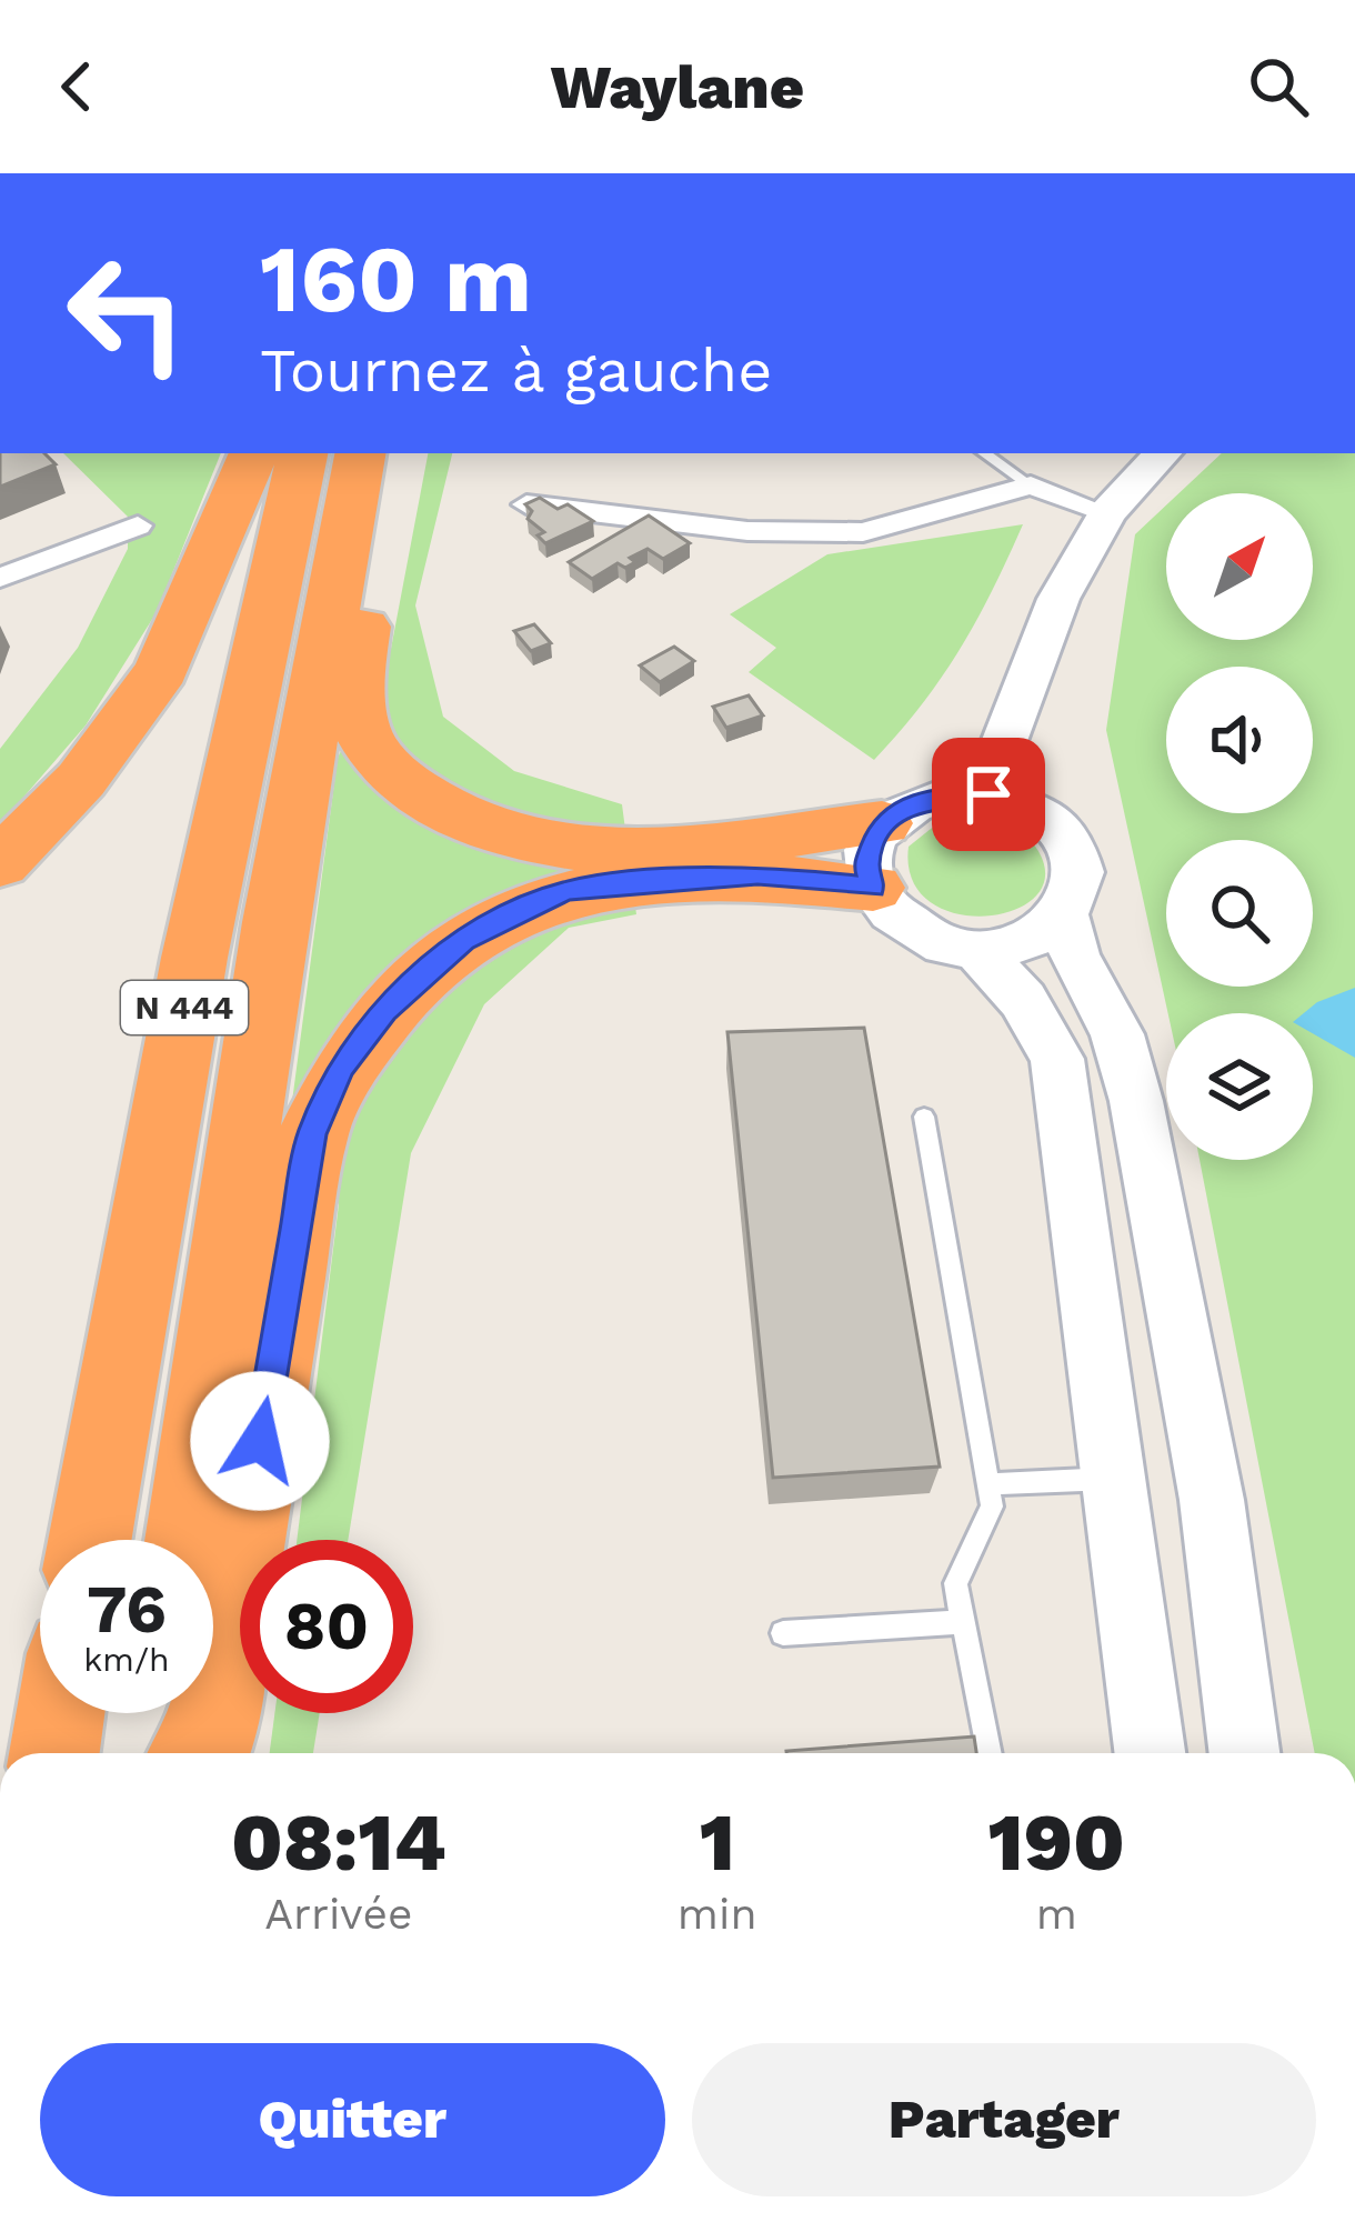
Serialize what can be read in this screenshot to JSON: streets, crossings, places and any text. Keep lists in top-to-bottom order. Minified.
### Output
{"streets":{"highway":["N 444"]},"north":"top right","page":{"header":"Waylane","turn":["160 m","Tournez à gauche"],"speed":"76 km/h","limit":"80","eta":["08:14","Arrivée","1","min","190","m"],"buttons":["Quitter","Partager"]}}
